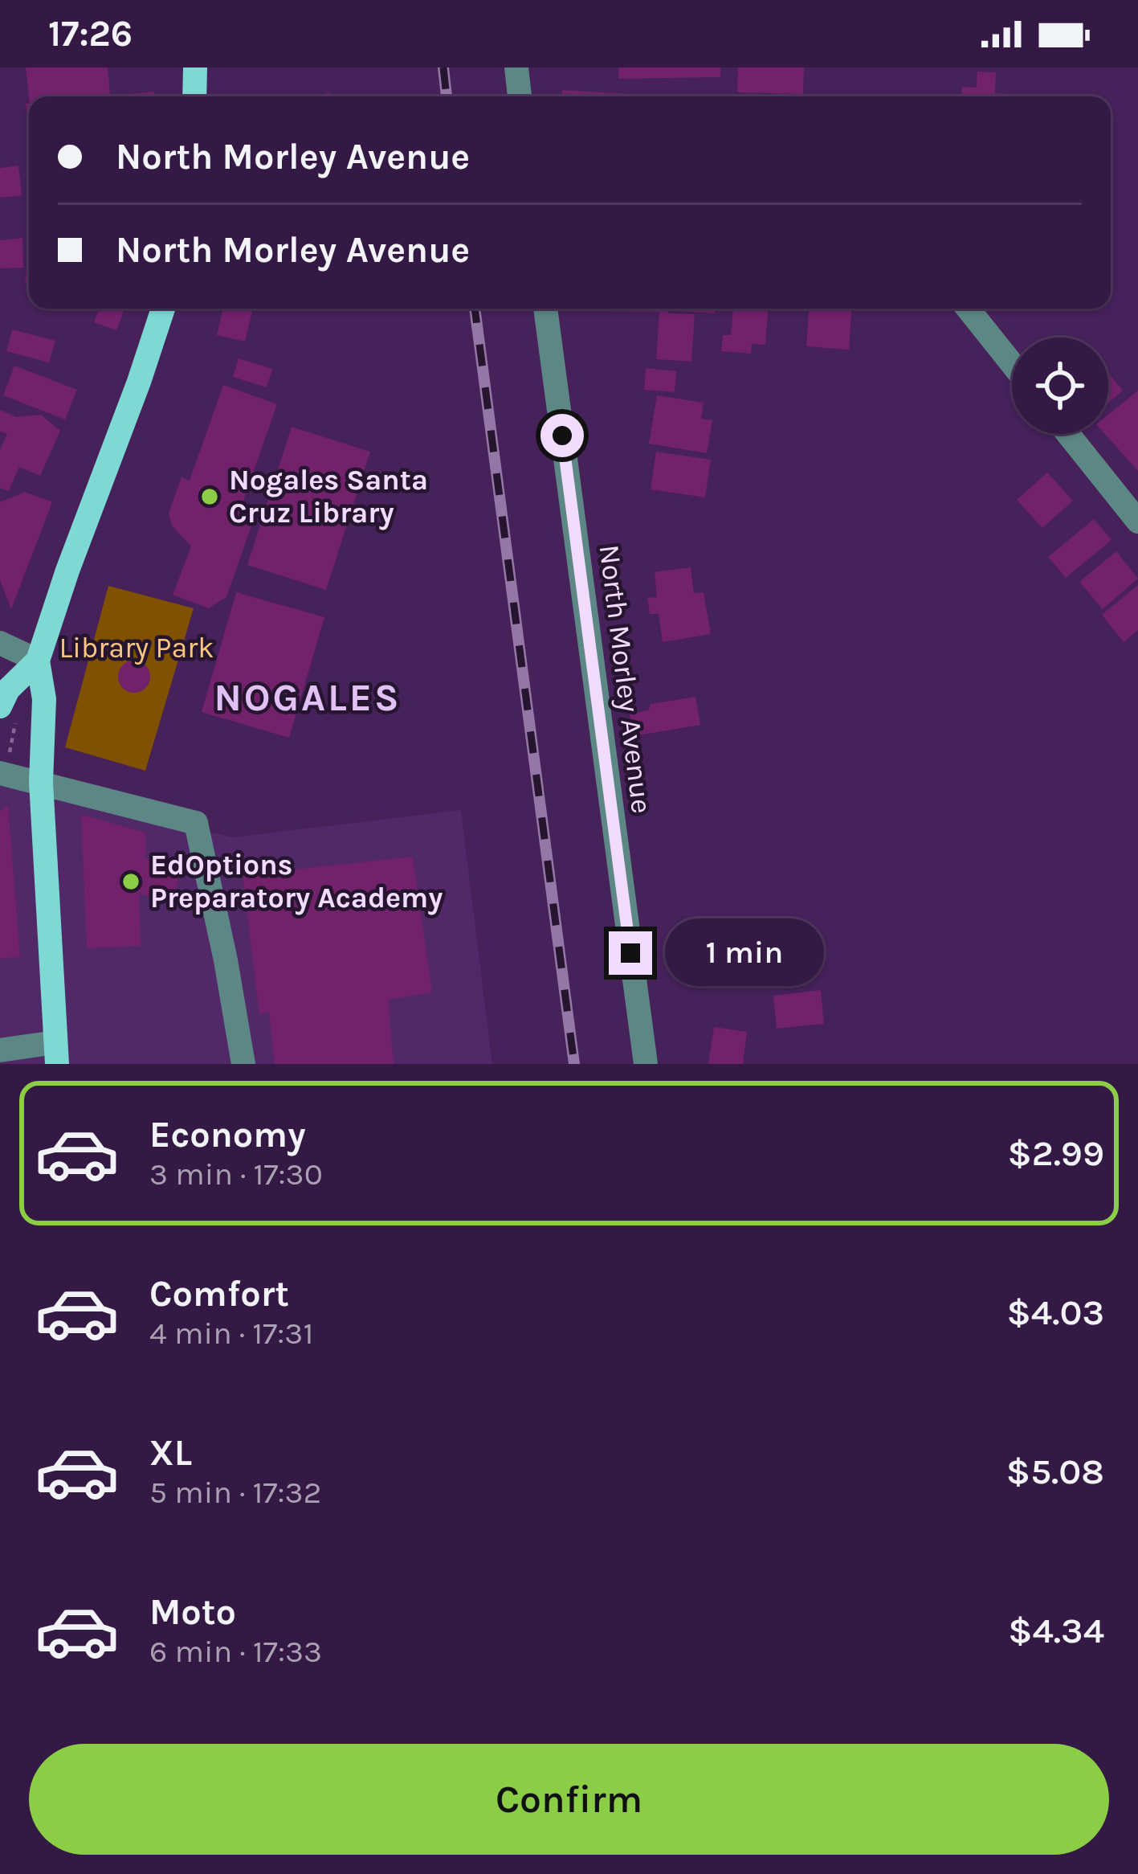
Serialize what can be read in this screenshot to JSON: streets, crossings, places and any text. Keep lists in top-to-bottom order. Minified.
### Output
{"streets":{"street":["North Morley Avenue"]},"districts":["NOGALES"],"parks":["Library Park"],"places":["Nogales Santa Cruz Library","EdOptions Preparatory Academy"],"page":{"status":"17:26","banner":["North Morley Avenue","North Morley Avenue"],"bubble":"1 min","list":[{"name":"Economy","note":"3 min · 17:30","value":"$2.99"},{"name":"Comfort","note":"4 min · 17:31","value":"$4.03"},{"name":"XL","note":"5 min · 17:32","value":"$5.08"},{"name":"Moto","note":"6 min · 17:33","value":"$4.34"}],"buttons":"Confirm"}}
